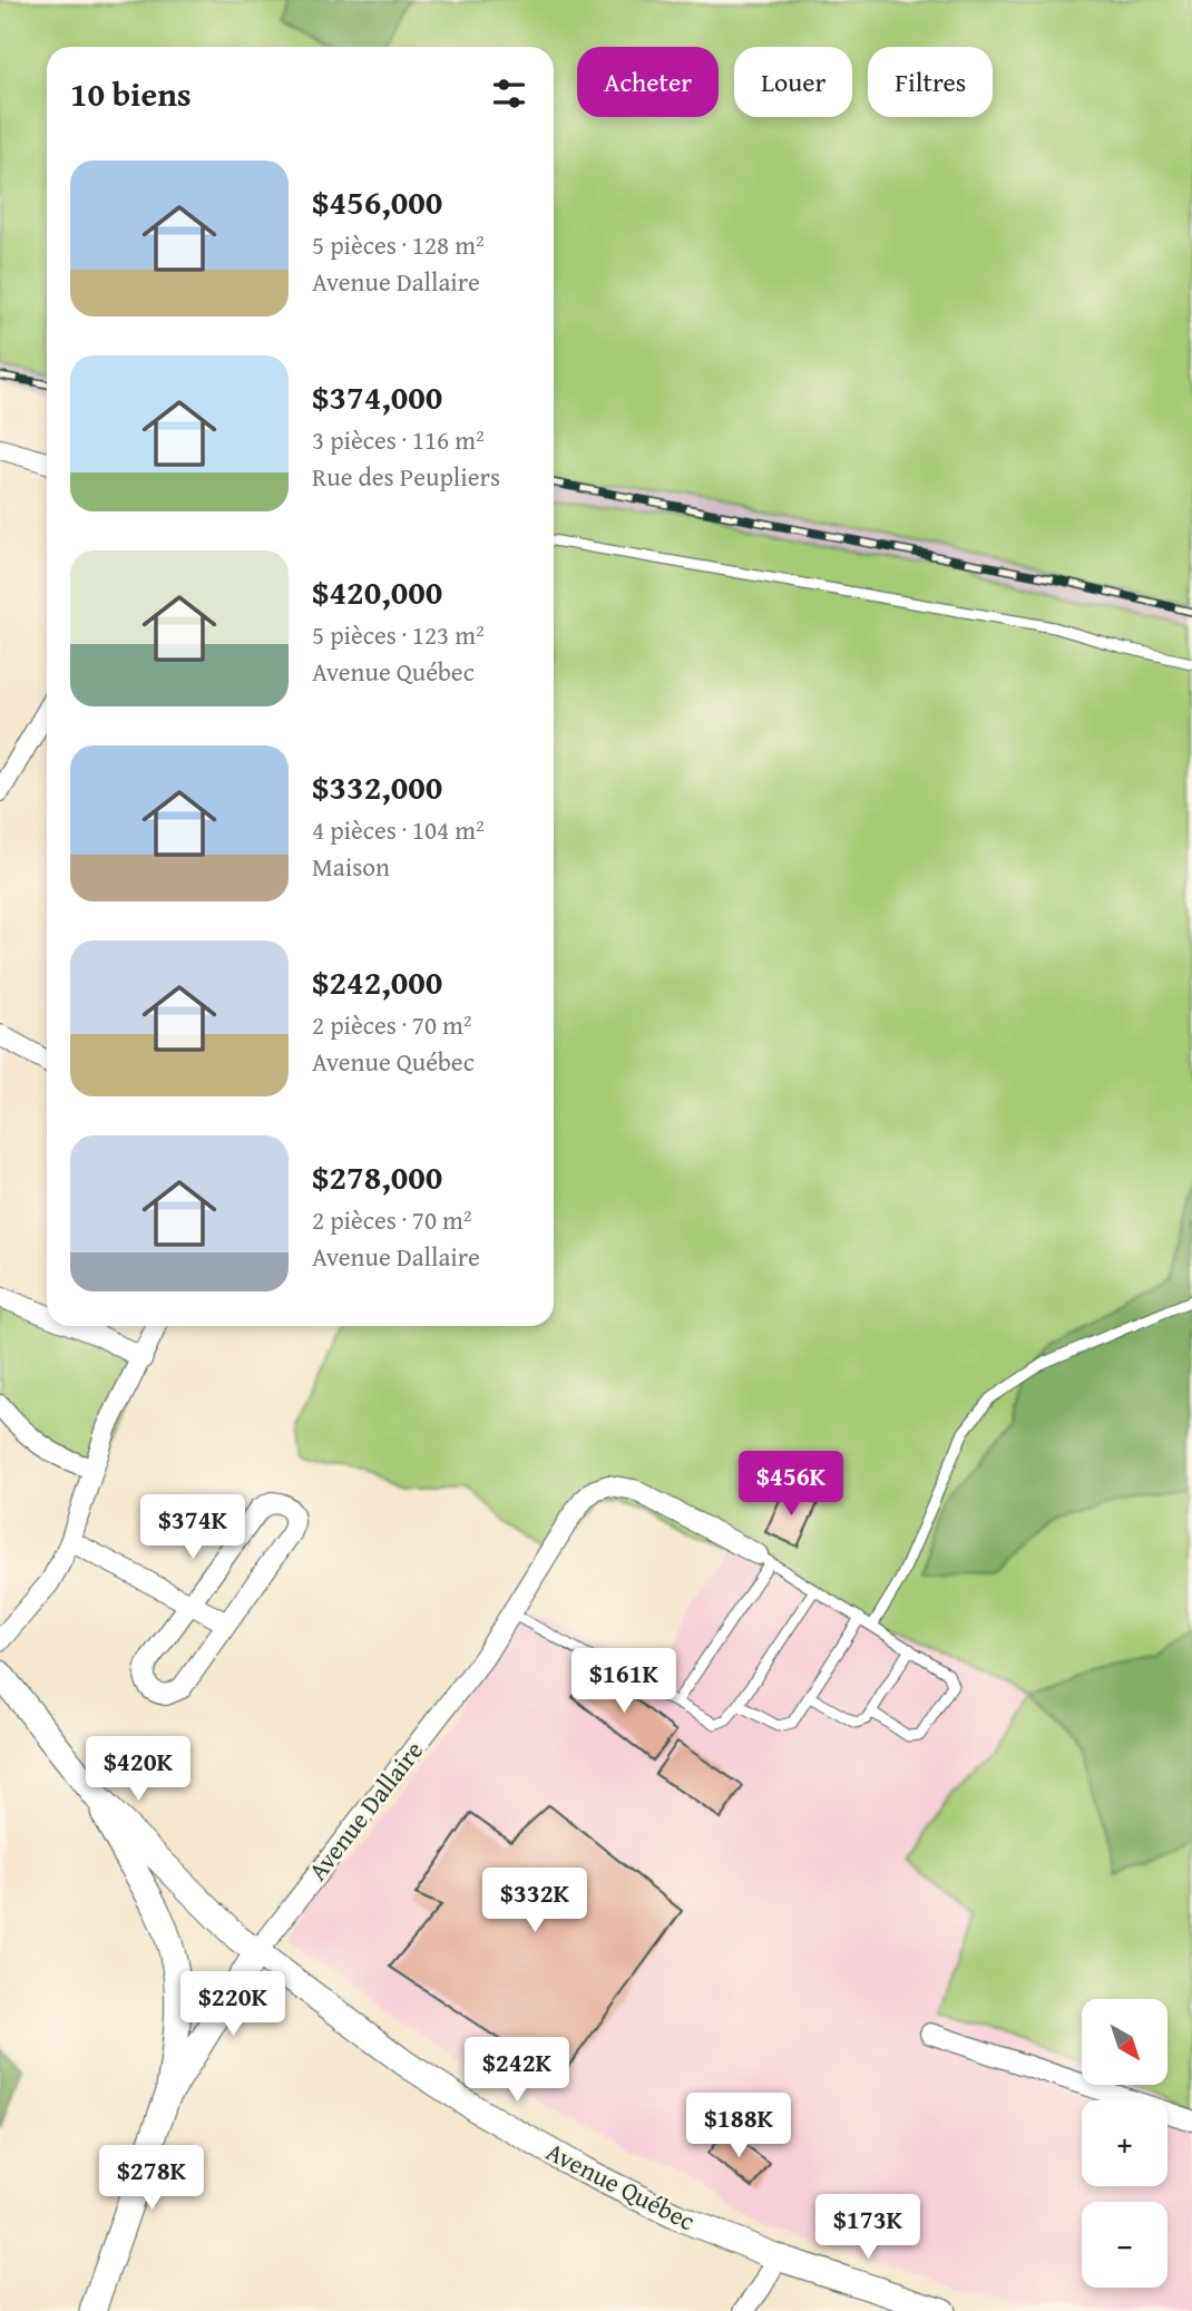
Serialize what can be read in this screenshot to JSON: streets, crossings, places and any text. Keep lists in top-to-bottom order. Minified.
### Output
{"streets":{"street":["Avenue Dallaire","Avenue Québec"]},"crossings":[["Avenue Dallaire","Avenue Québec"]],"north":"bottom right","page":{"chip":["Acheter","Louer","Filtres"],"heading":"10 biens","list":[{"name":"$456,000","note":"5 pièces · 128 m² · Avenue Dallaire"},{"name":"$374,000","note":"3 pièces · 116 m² · Rue des Peupliers"},{"name":"$420,000","note":"5 pièces · 123 m² · Avenue Québec"},{"name":"$332,000","note":"4 pièces · 104 m² · Maison"},{"name":"$242,000","note":"2 pièces · 70 m² · Avenue Québec"},{"name":"$278,000","note":"2 pièces · 70 m² · Avenue Dallaire"}],"price":["$456K","$374K","$161K","$420K","$332K","$220K","$242K","$188K","$278K","$173K"],"map_buttons":["+","−"]}}
